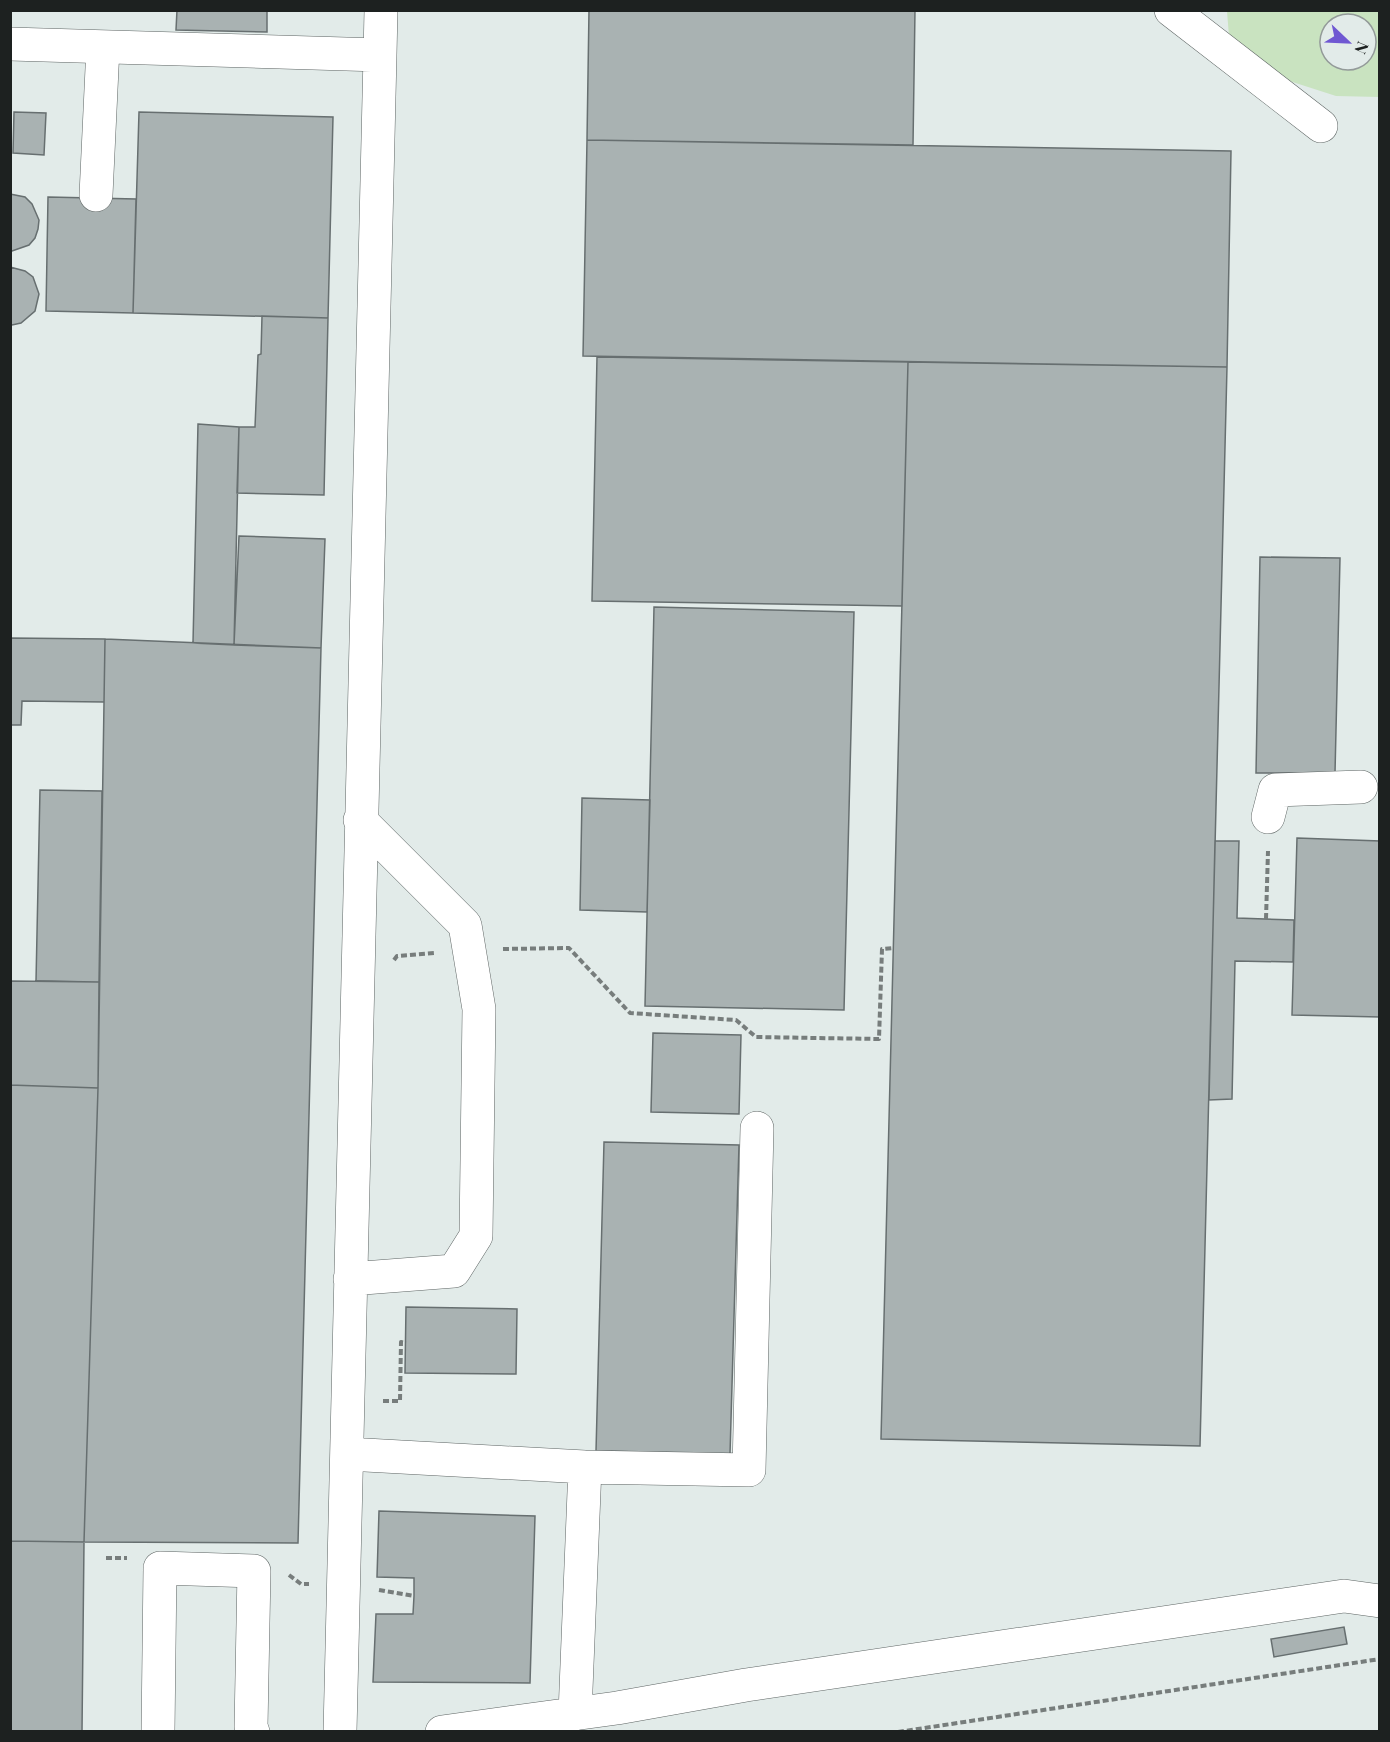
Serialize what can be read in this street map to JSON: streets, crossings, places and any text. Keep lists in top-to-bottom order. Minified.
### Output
{"north":"bottom right"}
